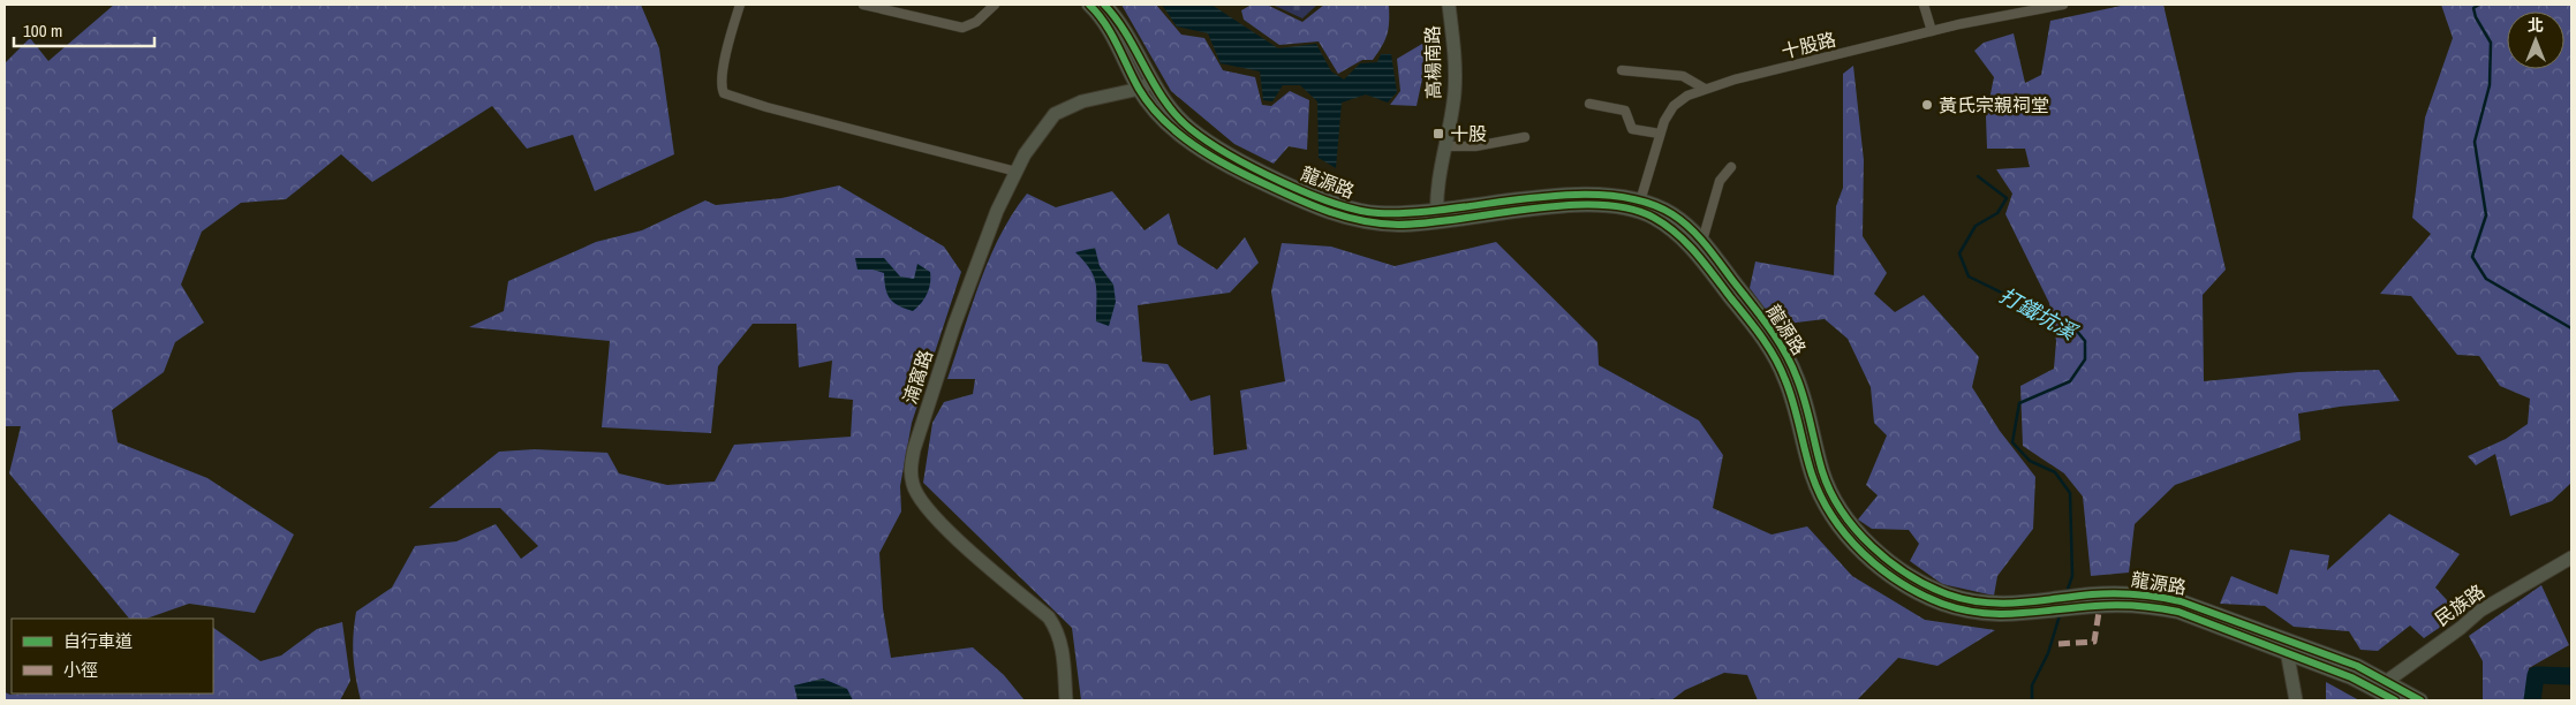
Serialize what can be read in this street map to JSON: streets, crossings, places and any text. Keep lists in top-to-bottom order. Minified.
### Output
{"streets":{"main road":["龍源路"],"street":["十股路","高楊南路","湳窩路","民族路"]},"crossings":[["十股路","龍源路"]],"water":["打鐵坑溪"],"places":{"other":["黃氏宗親祠堂"],"transit":["十股"]},"legend":["自行車道","小徑"],"scale_bar":"100 m","north":"top"}
